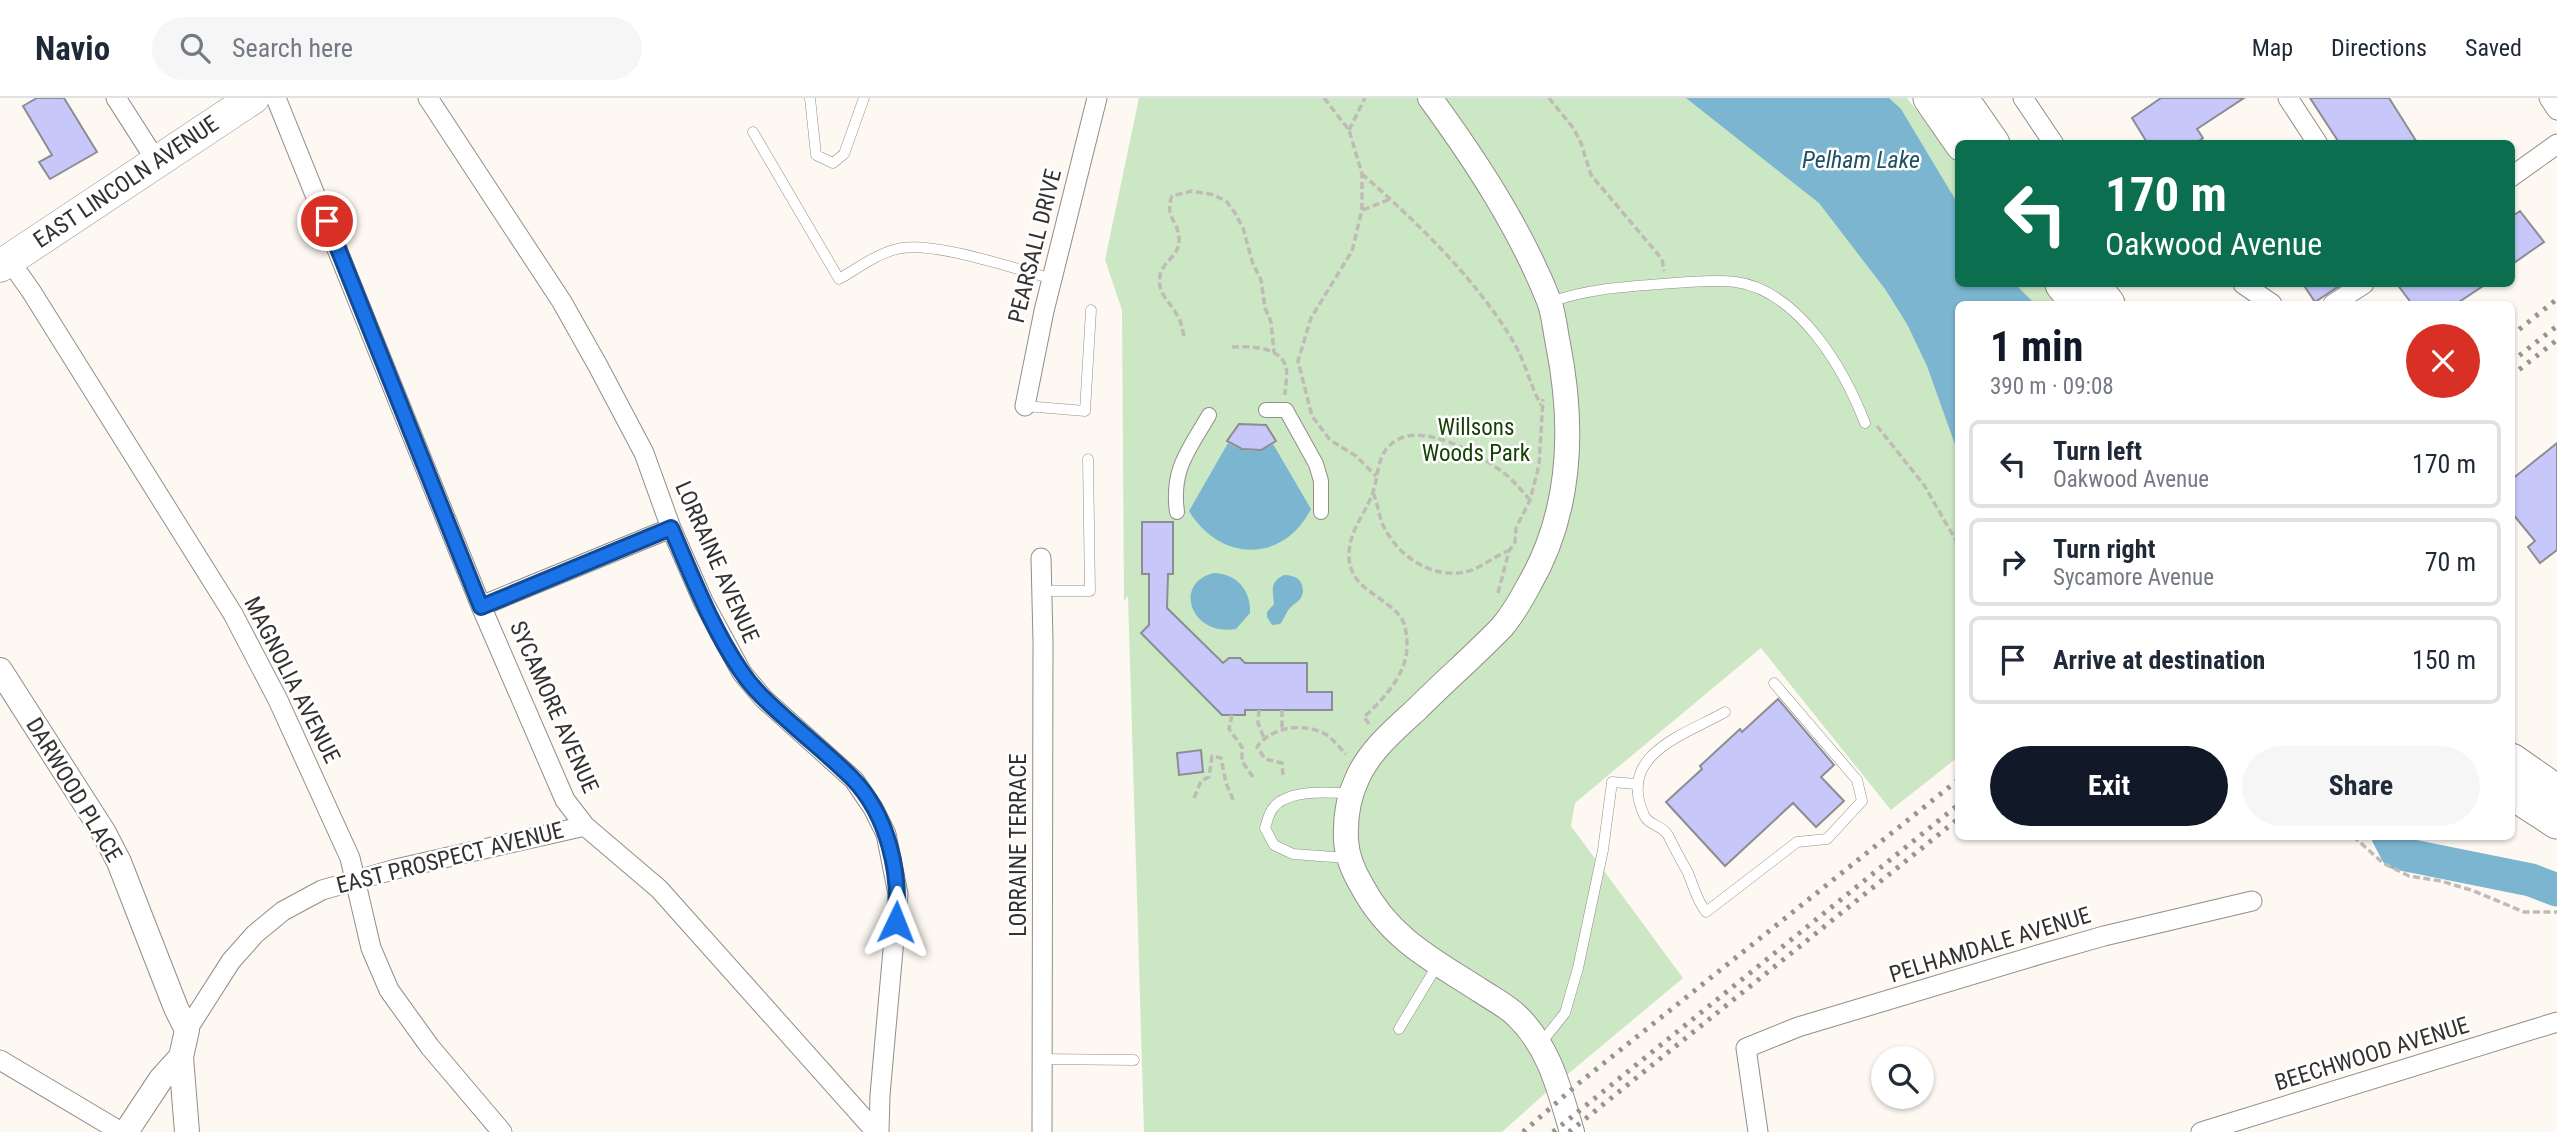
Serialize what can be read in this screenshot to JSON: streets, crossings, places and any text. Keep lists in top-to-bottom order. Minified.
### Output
{"streets":{"main road":["EAST LINCOLN AVENUE"],"street":["PEARSALL DRIVE","LORRAINE AVENUE","MAGNOLIA AVENUE","SYCAMORE AVENUE","DARWOOD PLACE","LORRAINE TERRACE","EAST PROSPECT AVENUE","PELHAMDALE AVENUE","BEECHWOOD AVENUE"]},"crossings":[["EAST LINCOLN AVENUE","MAGNOLIA AVENUE"],["LORRAINE AVENUE","SYCAMORE AVENUE"],["MAGNOLIA AVENUE","EAST PROSPECT AVENUE"],["SYCAMORE AVENUE","EAST PROSPECT AVENUE"],["DARWOOD PLACE","EAST PROSPECT AVENUE"]],"water":["Pelham Lake"],"parks":["Willsons Woods Park"],"page":{"header":"Navio","search":"Search here","nav":["Map","Directions","Saved"],"turn":["170 m","Oakwood Avenue"],"heading":["1 min","390 m · 09:08"],"list":[{"name":"Turn left","note":"Oakwood Avenue","value":"170 m"},{"name":"Turn right","note":"Sycamore Avenue","value":"70 m"},{"name":"Arrive at destination","value":"150 m"}],"buttons":["Exit","Share"]}}
